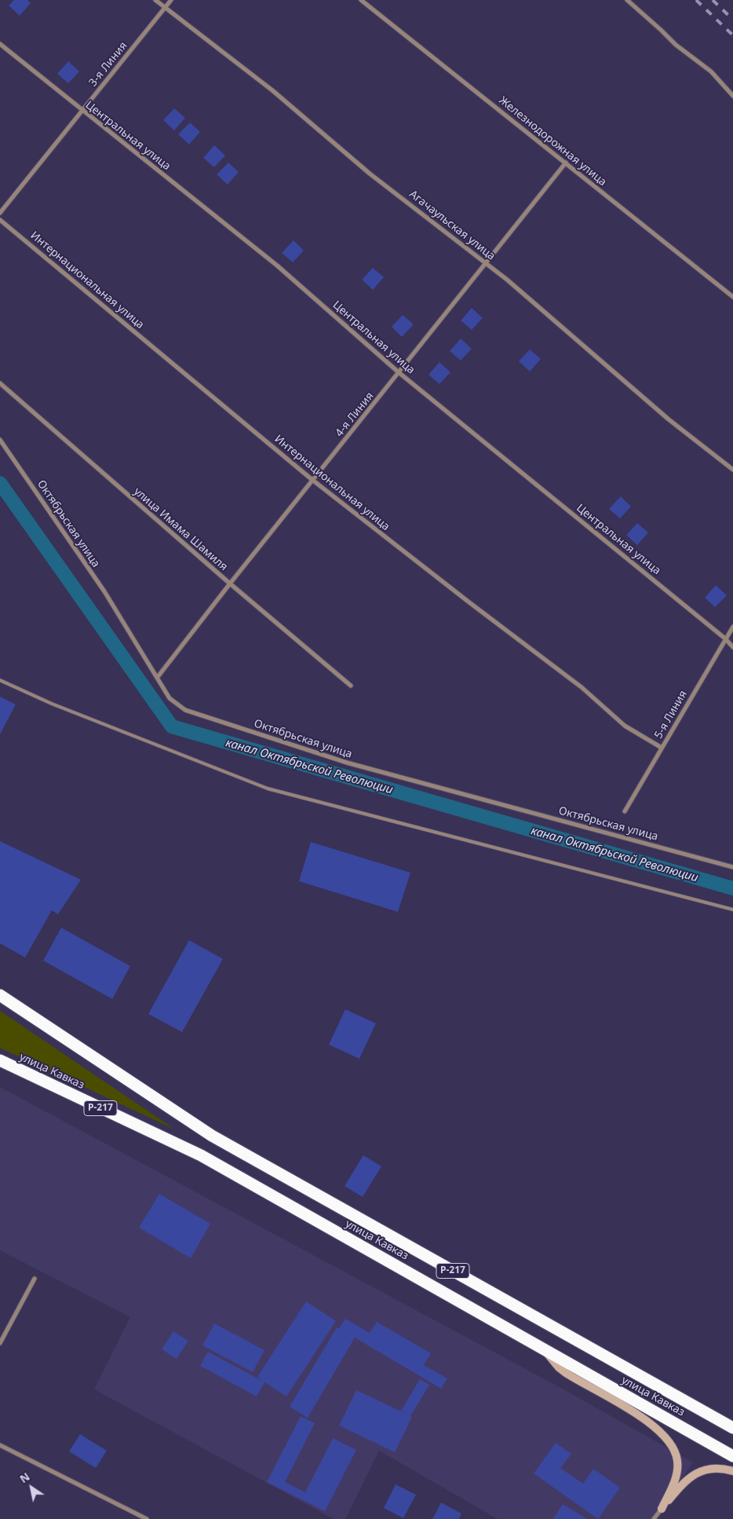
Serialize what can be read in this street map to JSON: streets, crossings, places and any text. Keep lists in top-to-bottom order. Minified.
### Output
{"streets":{"highway":["улица Кавказ","Р-217"],"street":["3-я Линия","Центральная улица","Железнодорожная улица","Агачаульская улица","Интернациональная улица","4-я Линия","Октябрьская улица","улица Имама Шамиля","5-я Линия"]},"crossings":[["3-я Линия","Центральная улица"],["3-я Линия","Агачаульская улица"],["Центральная улица","4-я Линия"],["Центральная улица","5-я Линия"],["Железнодорожная улица","4-я Линия"],["Агачаульская улица","4-я Линия"],["Интернациональная улица","4-я Линия"],["Интернациональная улица","5-я Линия"],["4-я Линия","Октябрьская улица"],["4-я Линия","улица Имама Шамиля"]],"water":["канал Октябрьской Революции"],"north":"top left"}
